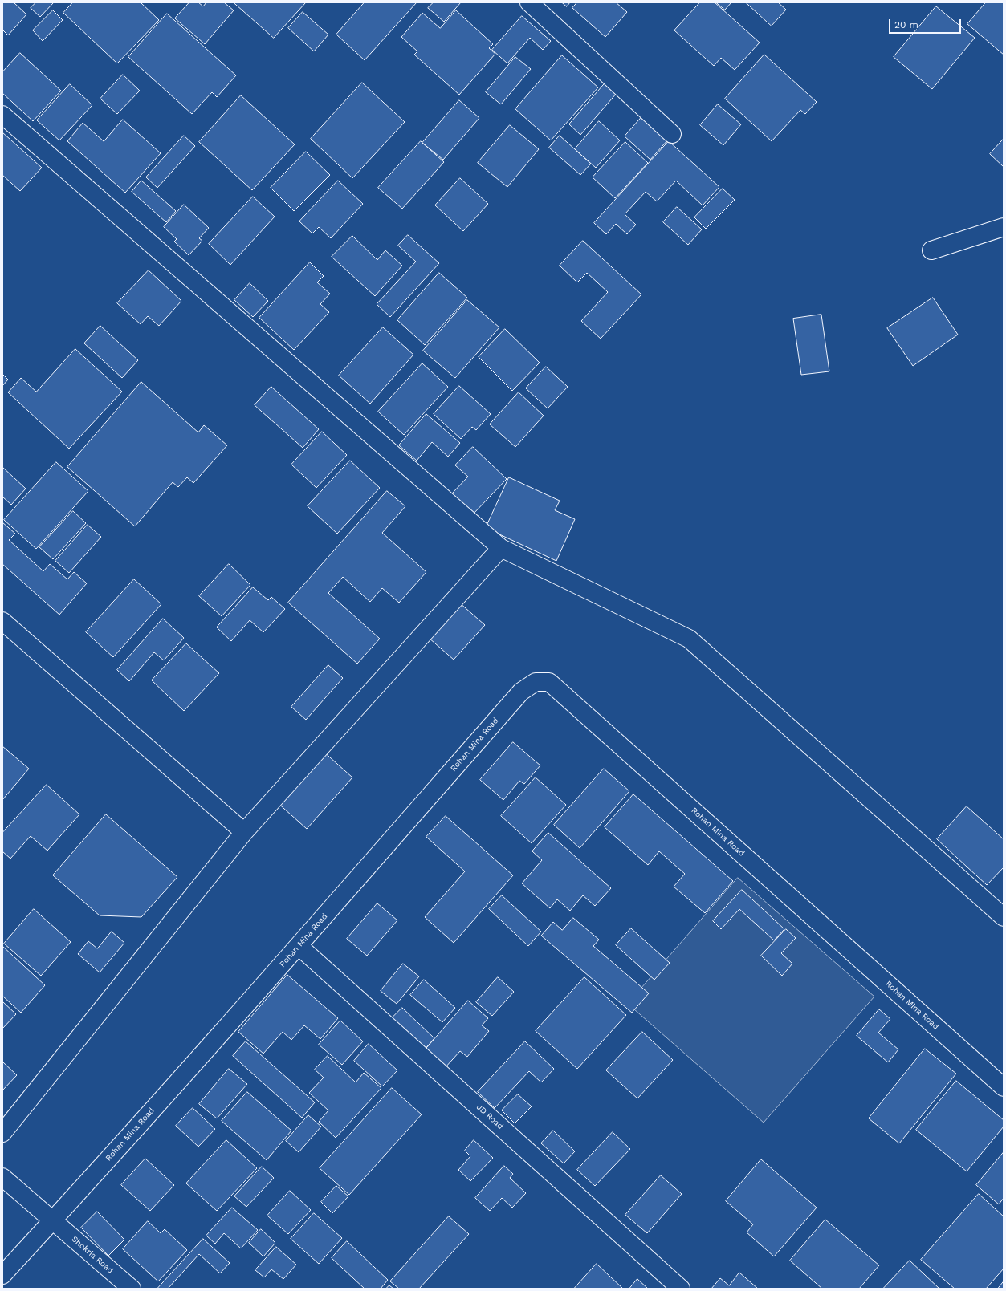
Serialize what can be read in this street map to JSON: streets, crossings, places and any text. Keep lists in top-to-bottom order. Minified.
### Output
{"streets":{"street":["Rohan Mina Road","JD Road","Shokria Road"]},"crossings":[["Rohan Mina Road","JD Road"],["Rohan Mina Road","Shokria Road"]],"scale_bar":"20 m"}
